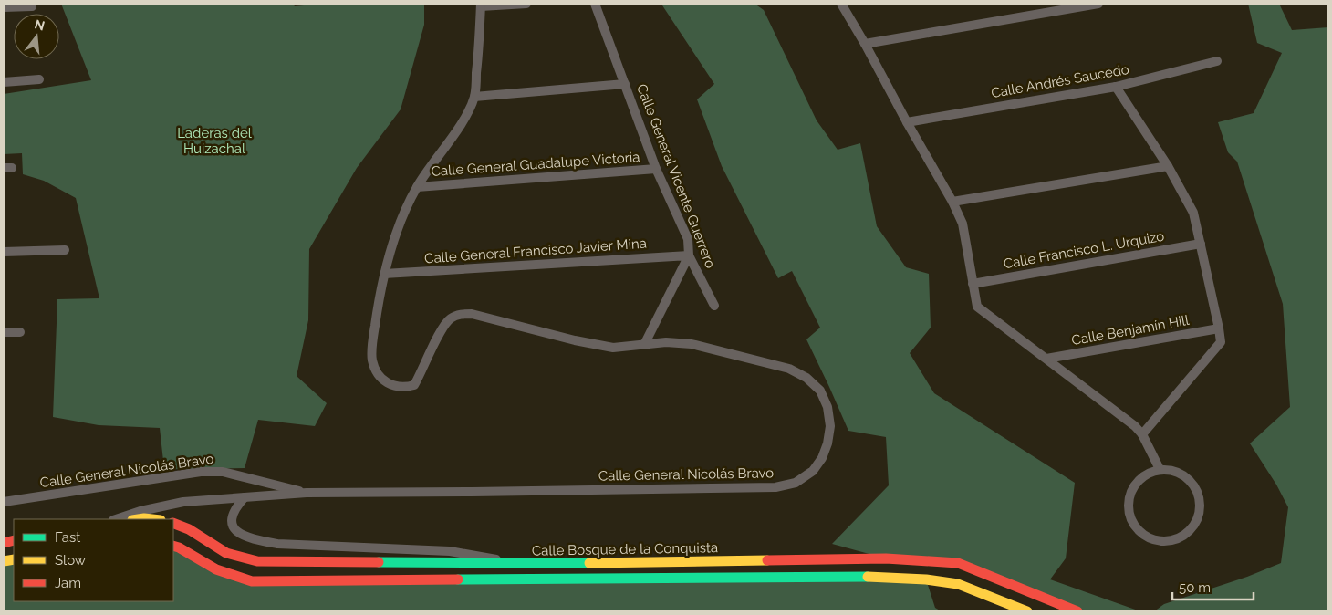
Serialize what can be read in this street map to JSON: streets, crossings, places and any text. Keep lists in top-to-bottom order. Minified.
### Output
{"streets":{"main road":["Calle Bosque de la Conquista"],"street":["Calle Andrés Saucedo","Calle General Guadalupe Victoria","Calle General Vicente Guerrero","Calle Francisco L. Urquizo","Calle General Francisco Javier Mina","Calle Benjamín Hill","Calle General Nicolás Bravo"]},"crossings":[["Calle General Guadalupe Victoria","Calle General Vicente Guerrero"],["Calle General Vicente Guerrero","Calle General Francisco Javier Mina"],["Calle General Francisco Javier Mina","Calle General Nicolás Bravo"]],"parks":["Laderas del Huizachal"],"legend":["Fast","Slow","Jam"],"scale_bar":"50 m","north":"top"}
